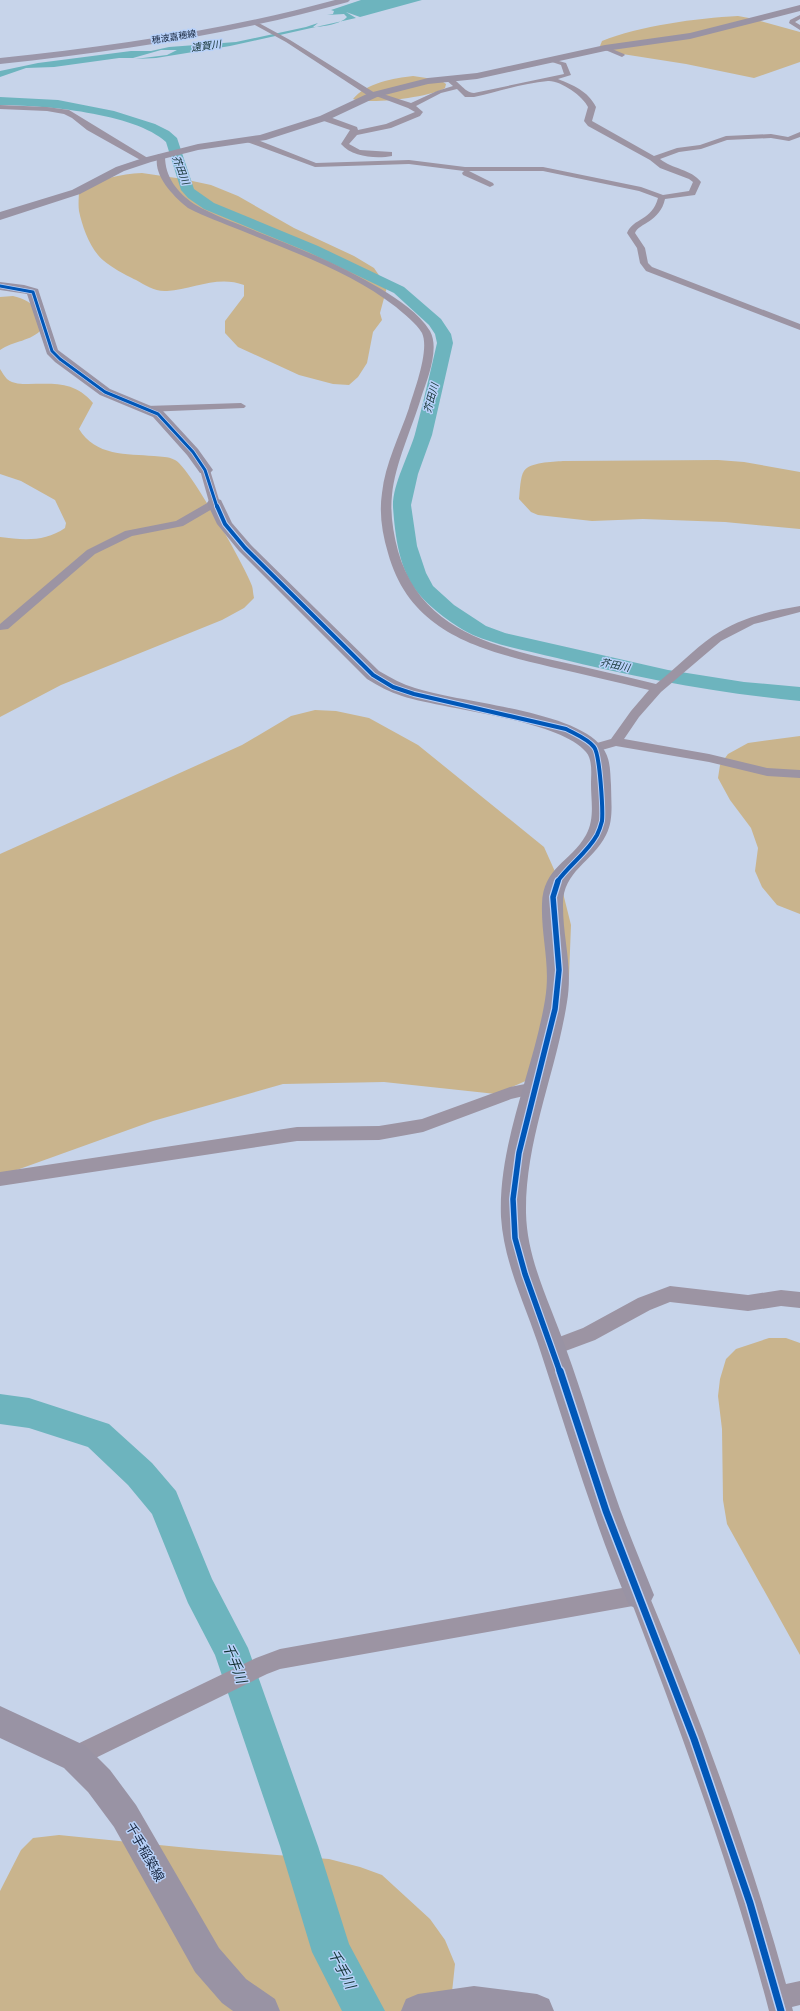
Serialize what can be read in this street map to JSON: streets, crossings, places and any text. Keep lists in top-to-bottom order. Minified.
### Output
{"streets":{"main road":["穂波嘉穂線"],"street":["千手稲築線"]},"water":["遠賀川","芥田川","千手川"]}
